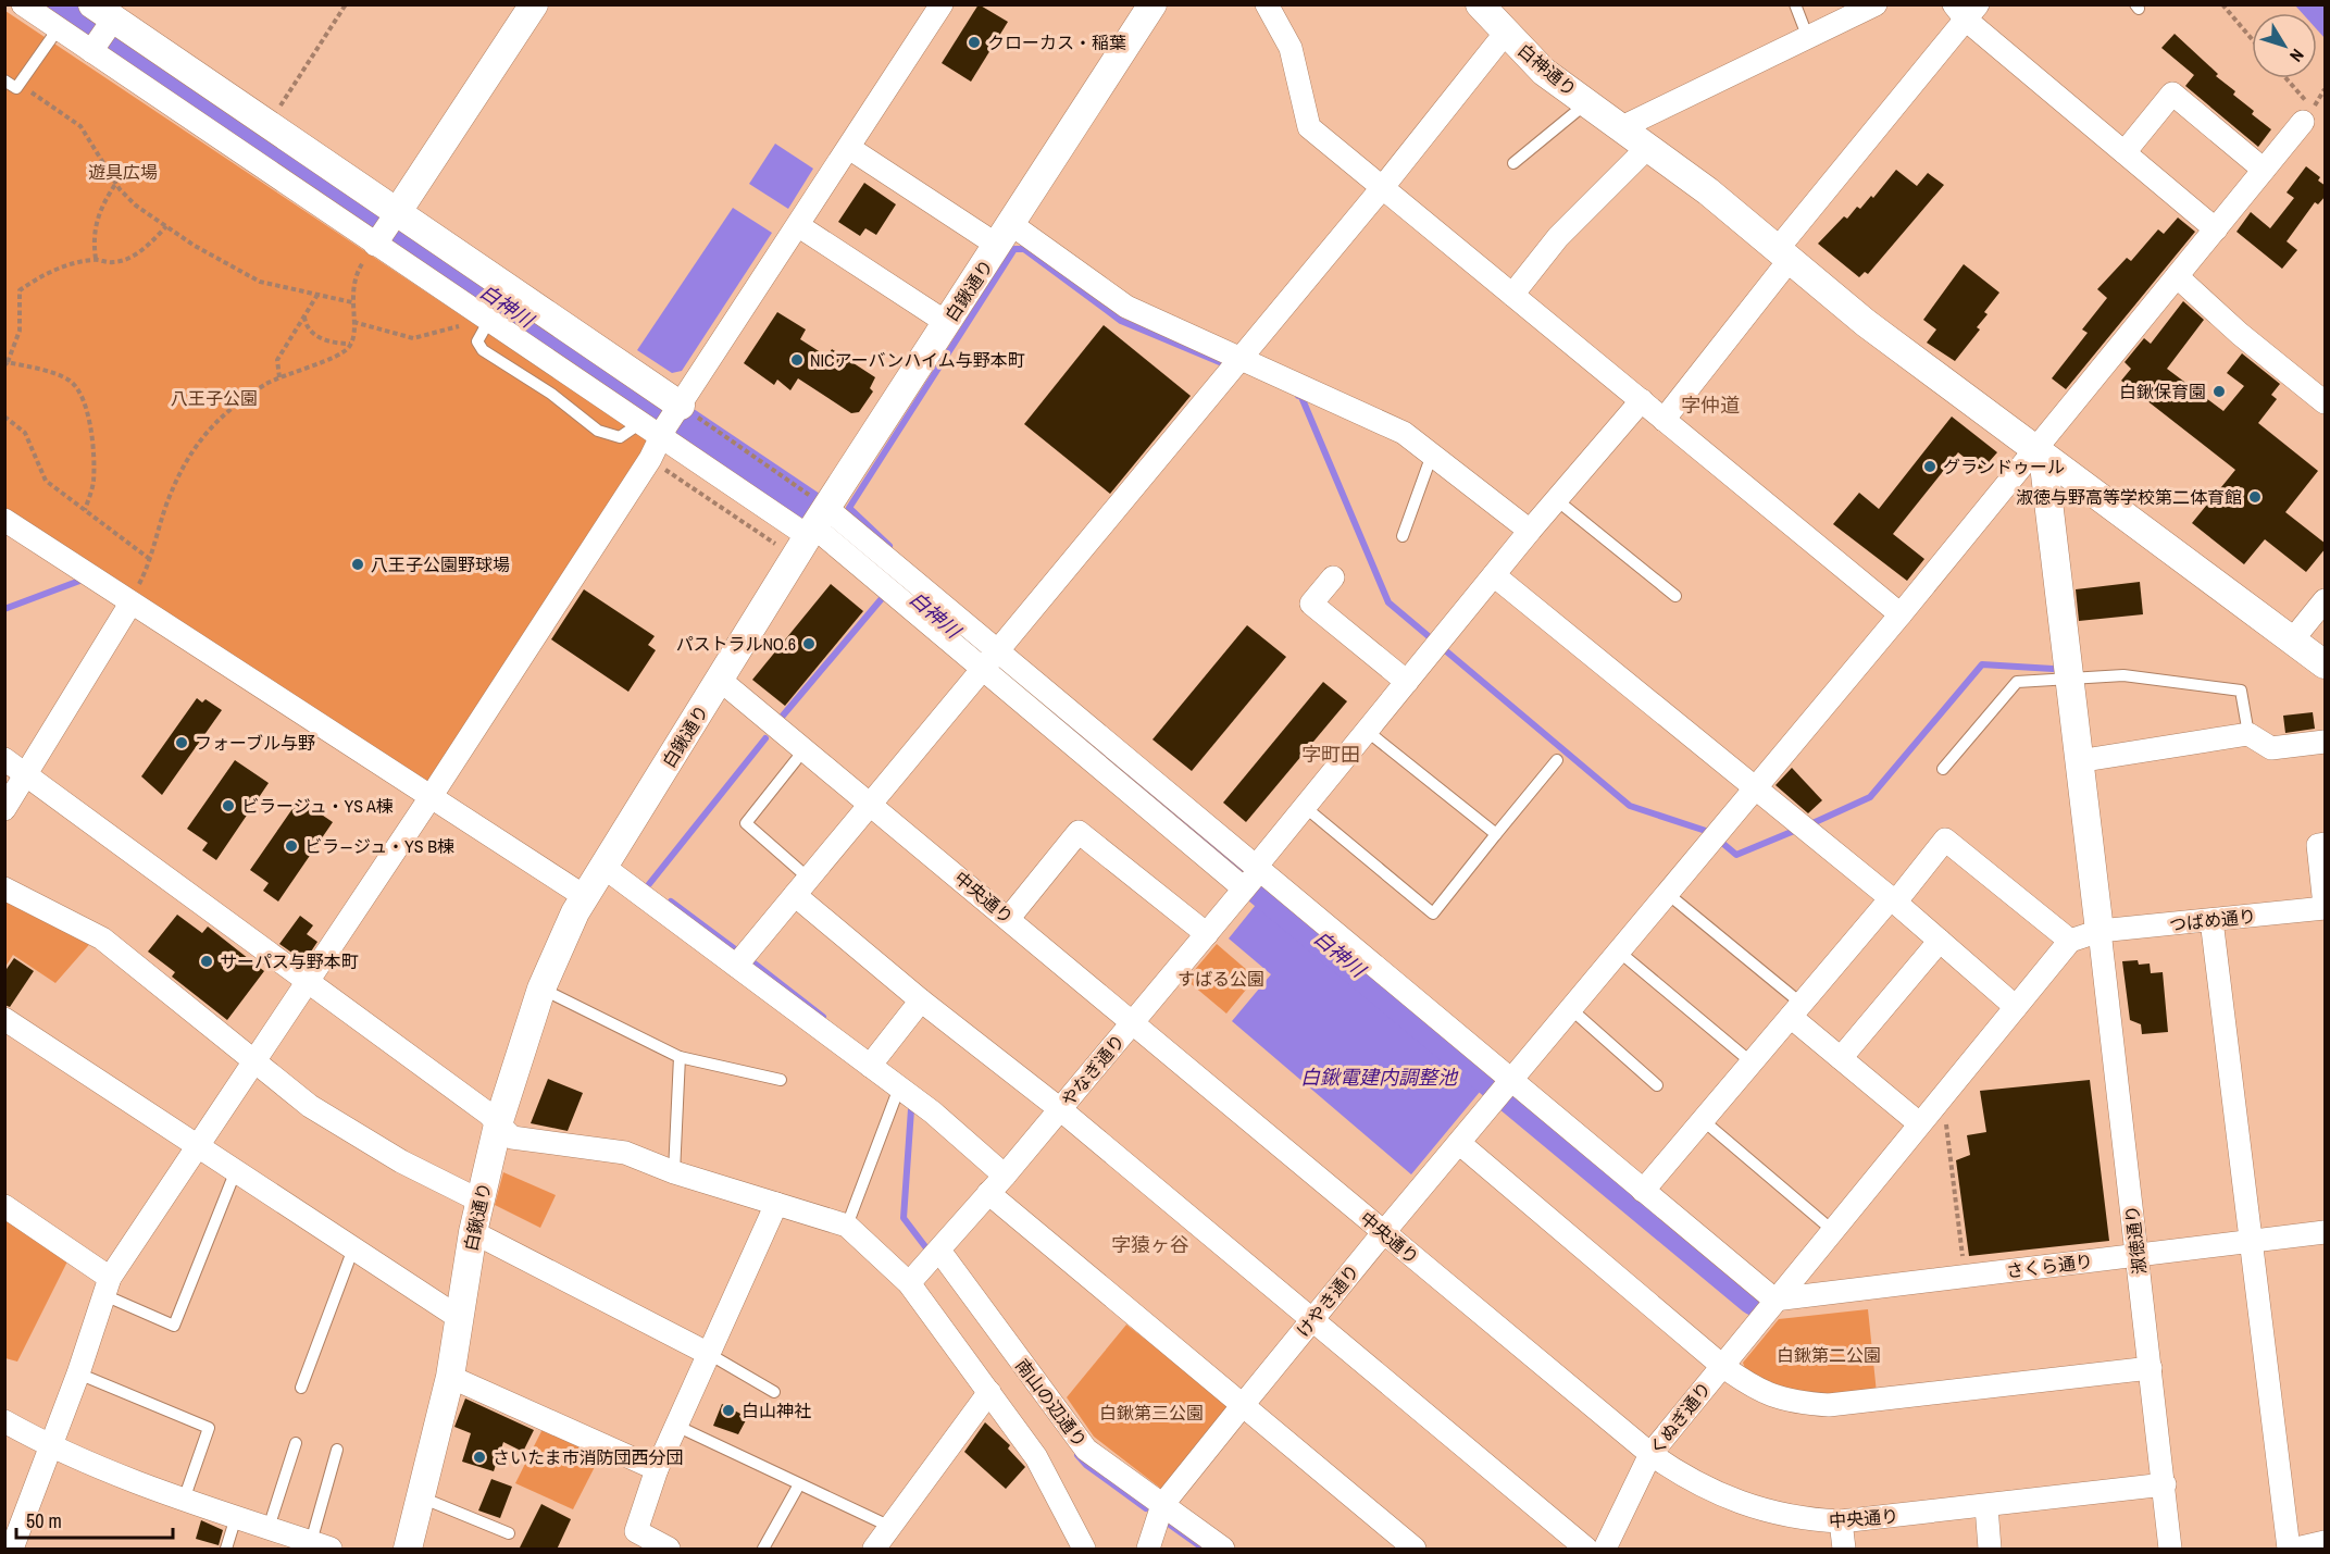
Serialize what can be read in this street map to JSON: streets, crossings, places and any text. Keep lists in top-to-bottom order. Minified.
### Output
{"streets":{"street":["白神通り","白鍬通り","中央通り","つばめ通り","やなぎ通り","淑徳通り","さくら通り","けやき通り","南山の辺通り","くぬぎ通り"]},"crossings":[["白神通り","けやき通り"],["白鍬通り","中央通り"],["中央通り","やなぎ通り"],["中央通り","淑徳通り"],["中央通り","けやき通り"],["中央通り","くぬぎ通り"],["つばめ通り","淑徳通り"],["つばめ通り","くぬぎ通り"],["やなぎ通り","南山の辺通り"],["淑徳通り","さくら通り"],["さくら通り","くぬぎ通り"],["けやき通り","南山の辺通り"]],"districts":["字仲道","字町田","字猿ヶ谷"],"water":["白神川","白鍬電建内調整池"],"parks":["遊具広場","八王子公園","すばる公園","白鍬第二公園","白鍬第三公園"],"places":["クローカス・稲葉","NICアーバンハイム与野本町","白鍬保育園","グランドゥール","淑徳与野高等学校第二体育館","八王子公園野球場","パストラルNO.6","フォーブル与野","ビラージュ・YS A棟","ビラ―ジュ・YS B棟","サーパス与野本町","白山神社","さいたま市消防団西分団"],"scale_bar":"50 m","north":"bottom right"}
